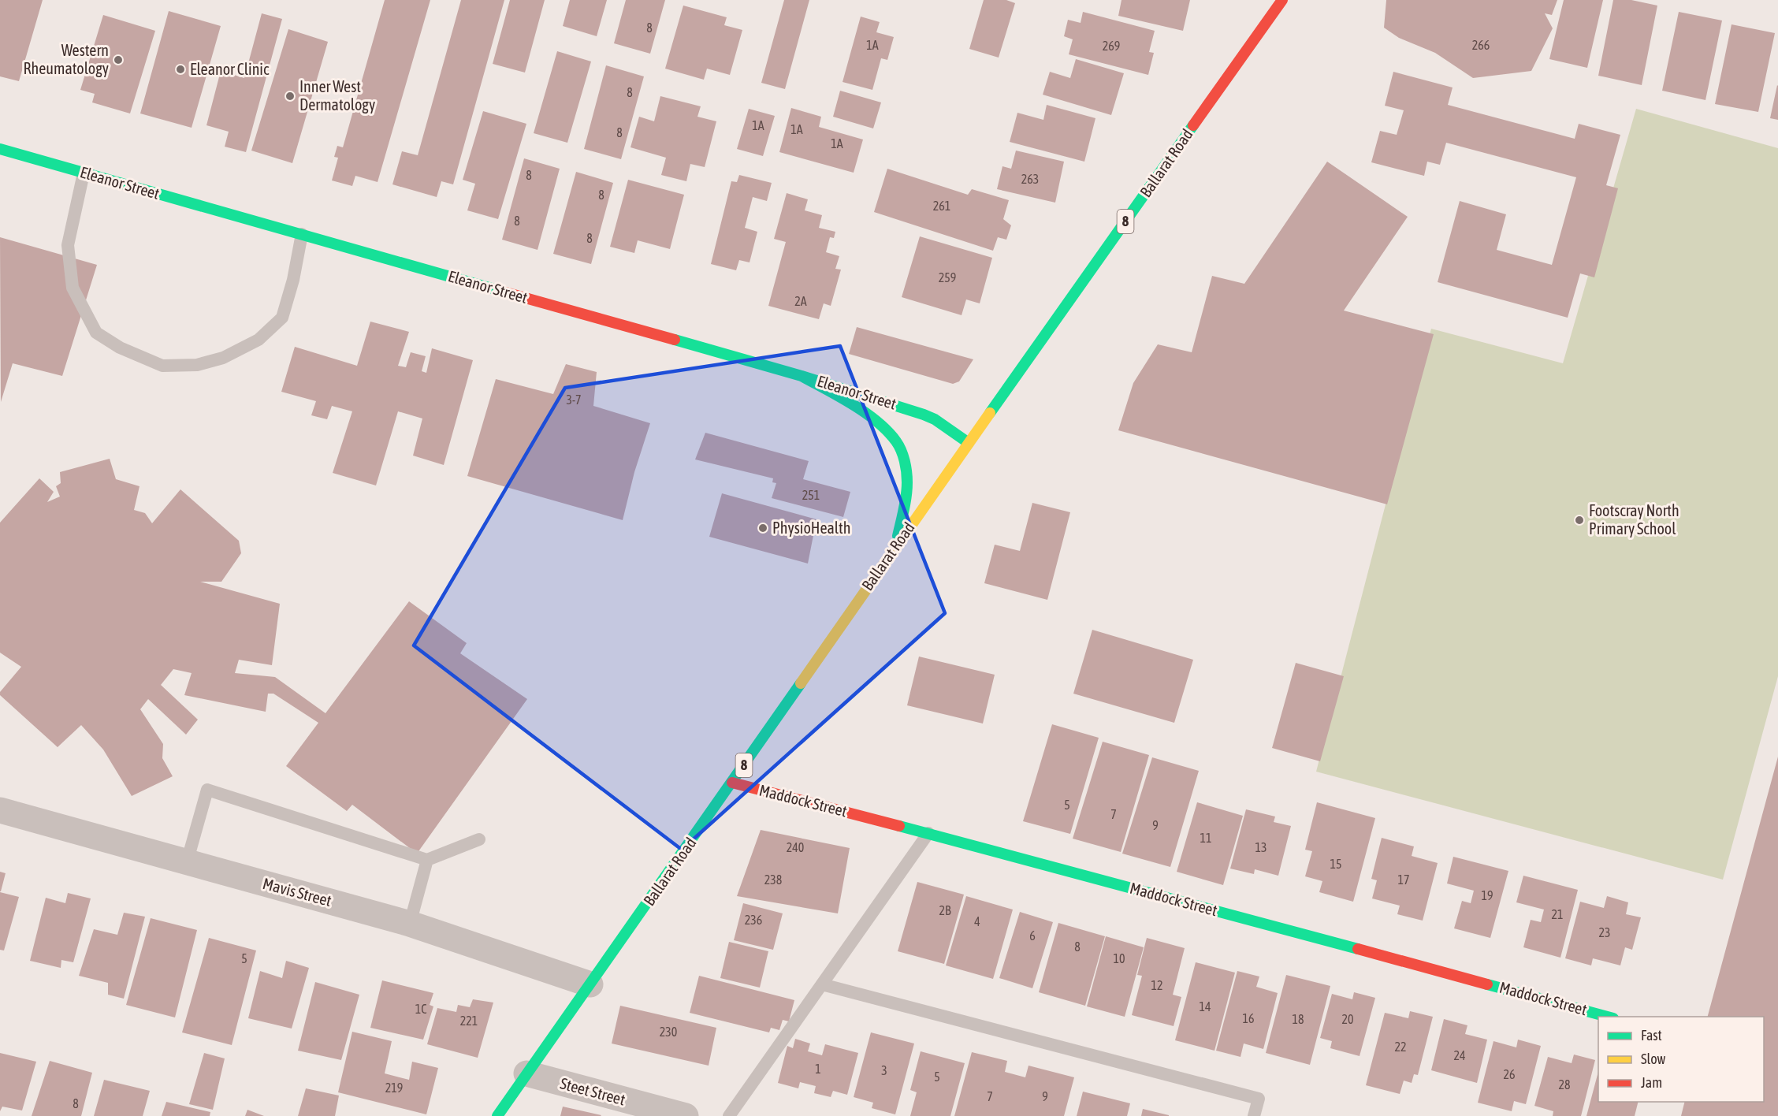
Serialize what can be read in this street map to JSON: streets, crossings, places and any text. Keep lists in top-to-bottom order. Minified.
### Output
{"streets":{"main road":["Ballarat Road","Eleanor Street","8","Maddock Street"],"street":["Mavis Street","Steet Street"]},"crossings":[["Ballarat Road","Eleanor Street"],["Ballarat Road","Maddock Street"],["Ballarat Road","Mavis Street"],["Ballarat Road","Steet Street"]],"places":["Western Rheumatology","Eleanor Clinic","Inner West Dermatology","Footscray North Primary School","PhysioHealth"],"house_numbers":["8","1A","266","269","8","1A","1A","8","1A","8","263","8","261","8","8","259","2A","3-7","251","5","7","9","11","240","13","15","238","17","19","2B","21","236","4","23","6","8","5","10","12","14","1C","16","18","20","221","230","22","24","1","3","26","5","28","219","7","9","8"],"legend":["Fast","Slow","Jam"]}
